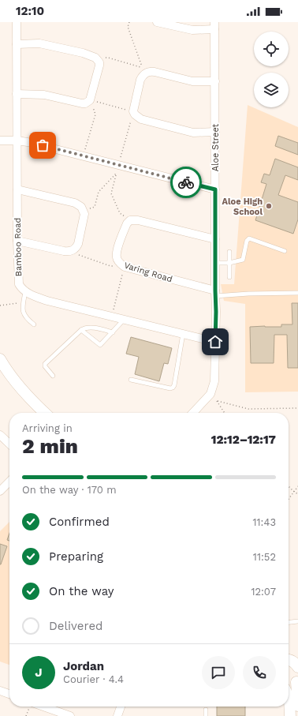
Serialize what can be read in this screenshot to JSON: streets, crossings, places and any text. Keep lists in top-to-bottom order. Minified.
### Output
{"streets":{"street":["Aloe Street","Bamboo Road","Varing Road"]},"crossings":[["Aloe Street","Varing Road"]],"places":["Aloe High School"],"page":{"status":"12:10","heading":["2 min","Arriving in","12:12–12:17"],"panel":["Jordan","Courier · 4.4"],"bar":"On the way · 170 m","list":[["Confirmed","11:43"],["Preparing","11:52"],["On the way","12:07"],"Delivered"],"round":"J"}}
